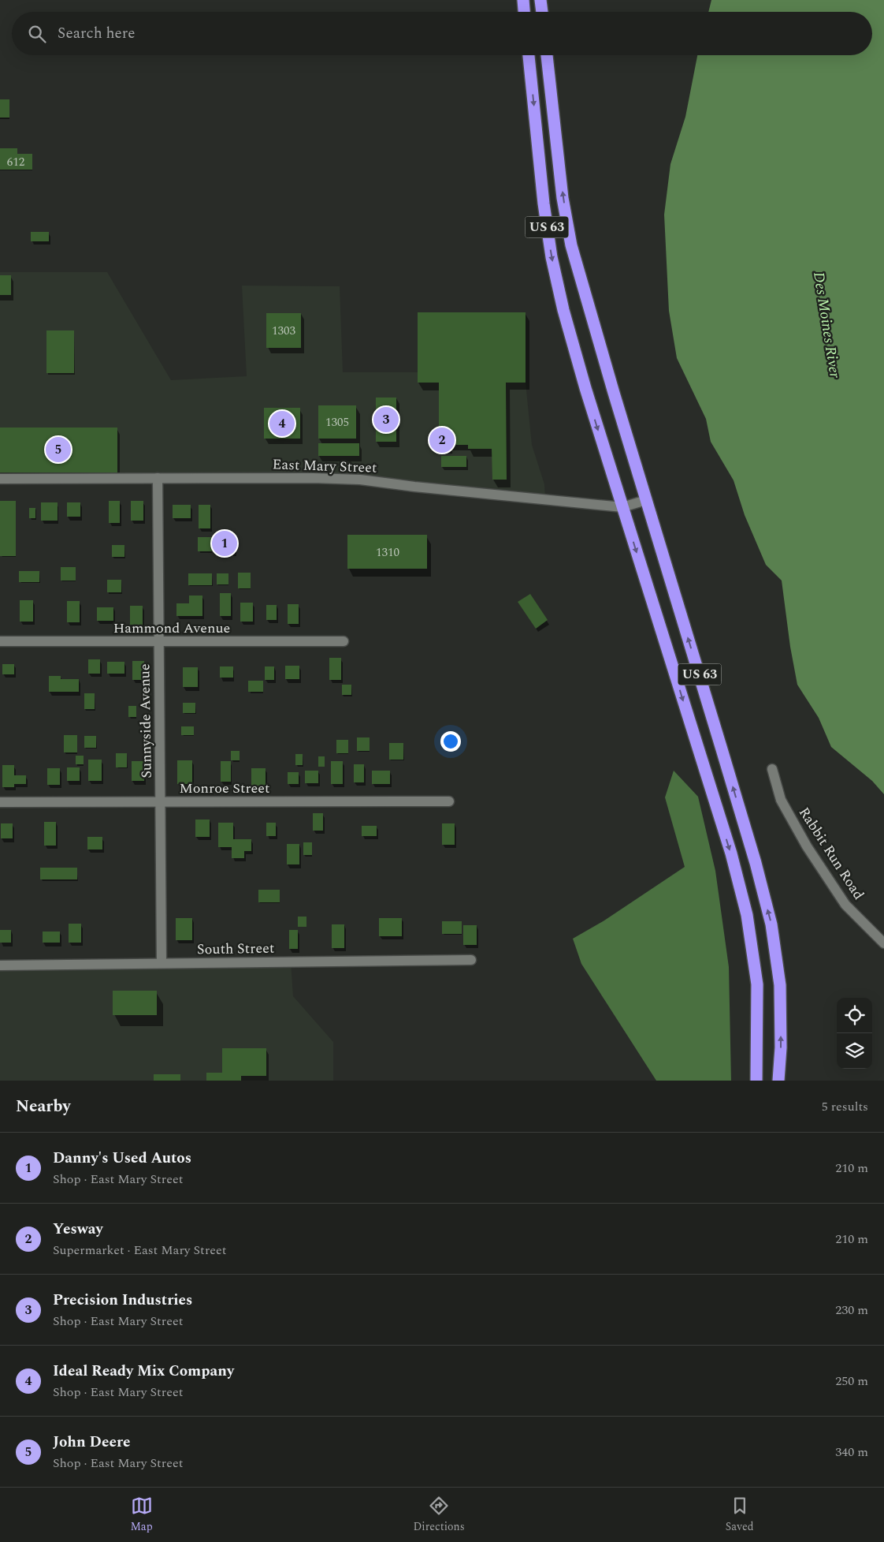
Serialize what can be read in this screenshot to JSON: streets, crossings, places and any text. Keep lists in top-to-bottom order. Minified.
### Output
{"streets":{"highway":["US 63"],"street":["East Mary Street","Hammond Avenue","Sunnyside Avenue","Monroe Street","Rabbit Run Road","South Street"]},"crossings":[["US 63","East Mary Street"],["East Mary Street","Sunnyside Avenue"],["Hammond Avenue","Sunnyside Avenue"],["Sunnyside Avenue","Monroe Street"],["Sunnyside Avenue","South Street"]],"water":["Des Moines River"],"house_numbers":["612","1303","1305","1310"],"page":{"search":"Search here","pins":["3","4","2","5","1"],"heading":["Nearby","5 results"],"list":[{"mark":"1","name":"Danny's Used Autos","note":"Shop · East Mary Street","value":"210 m"},{"mark":"2","name":"Yesway","note":"Supermarket · East Mary Street","value":"210 m"},{"mark":"3","name":"Precision Industries","note":"Shop · East Mary Street","value":"230 m"},{"mark":"4","name":"Ideal Ready Mix Company","note":"Shop · East Mary Street","value":"250 m"},{"mark":"5","name":"John Deere","note":"Shop · East Mary Street","value":"340 m"}],"nav":["Map","Directions","Saved"]}}
